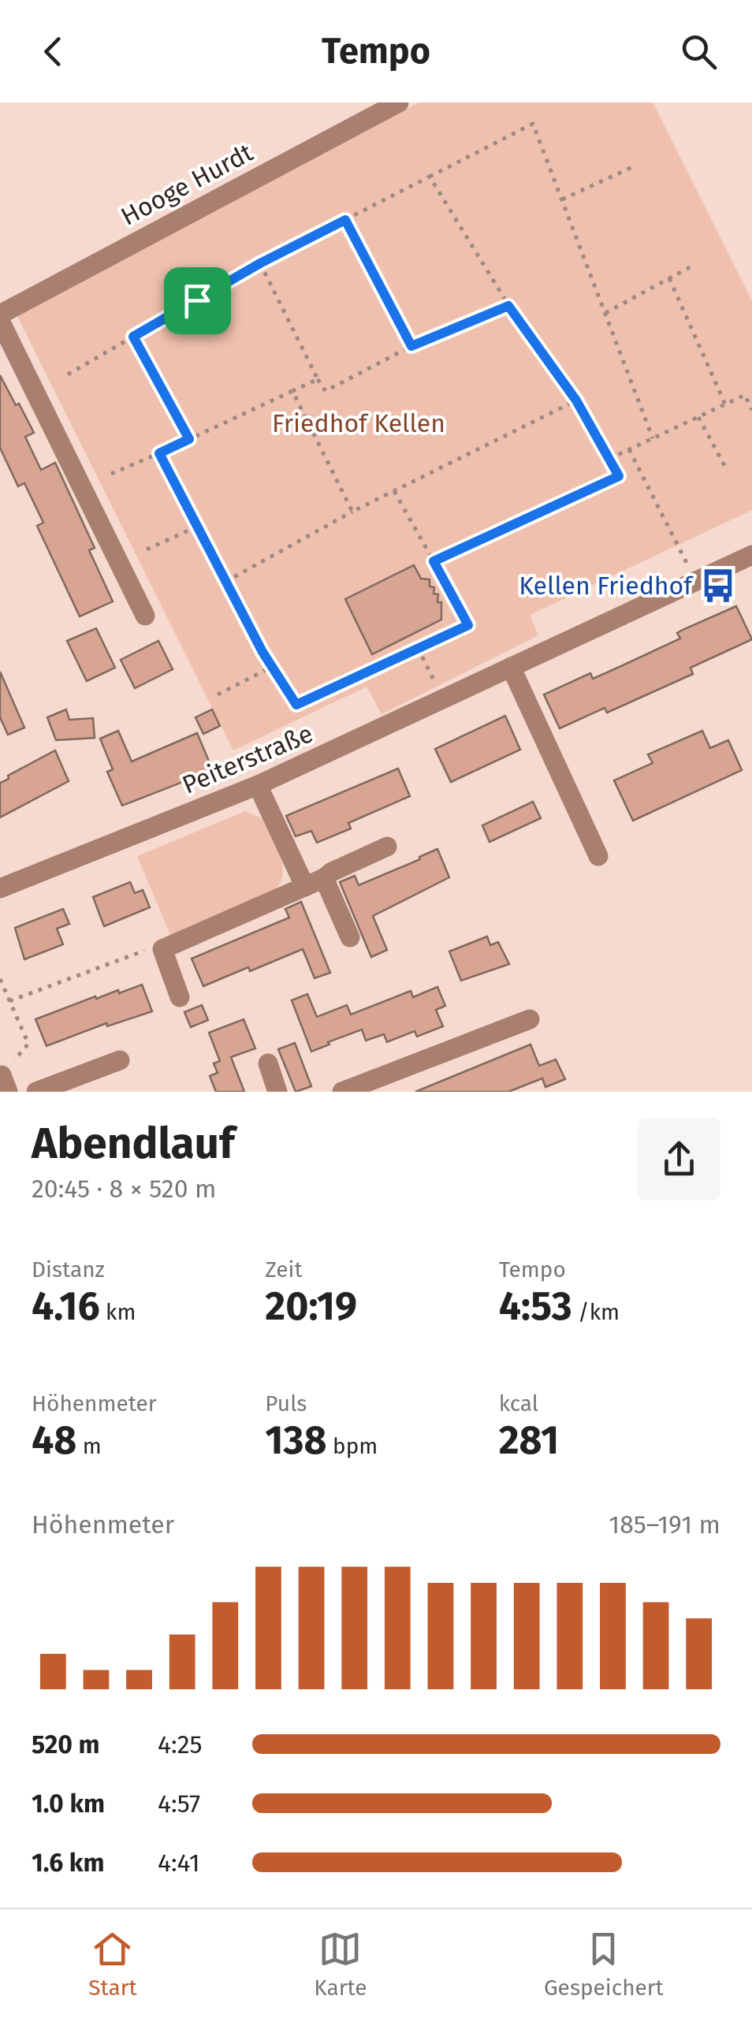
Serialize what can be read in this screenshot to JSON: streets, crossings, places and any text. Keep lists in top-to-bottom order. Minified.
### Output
{"streets":{"street":["Hooge Hurdt","Peiterstraße"]},"parks":["Friedhof Kellen"],"places":{"bus stop":["Kellen Friedhof"]},"page":{"header":"Tempo","heading":["Abendlauf","20:45 · 8 × 520 m"],"stats":[["Distanz","4.16 km"],["Zeit","20:19"],["Tempo","4:53 /km"],["Höhenmeter","48 m"],["Puls","138 bpm"],["kcal","281"]],"chart":["Höhenmeter","185–191 m"],"list":[{"name":"520 m","note":"4:25"},{"name":"1.0 km","note":"4:57"},{"name":"1.6 km","note":"4:41"}],"tabs":["Start","Karte","Gespeichert"]}}
